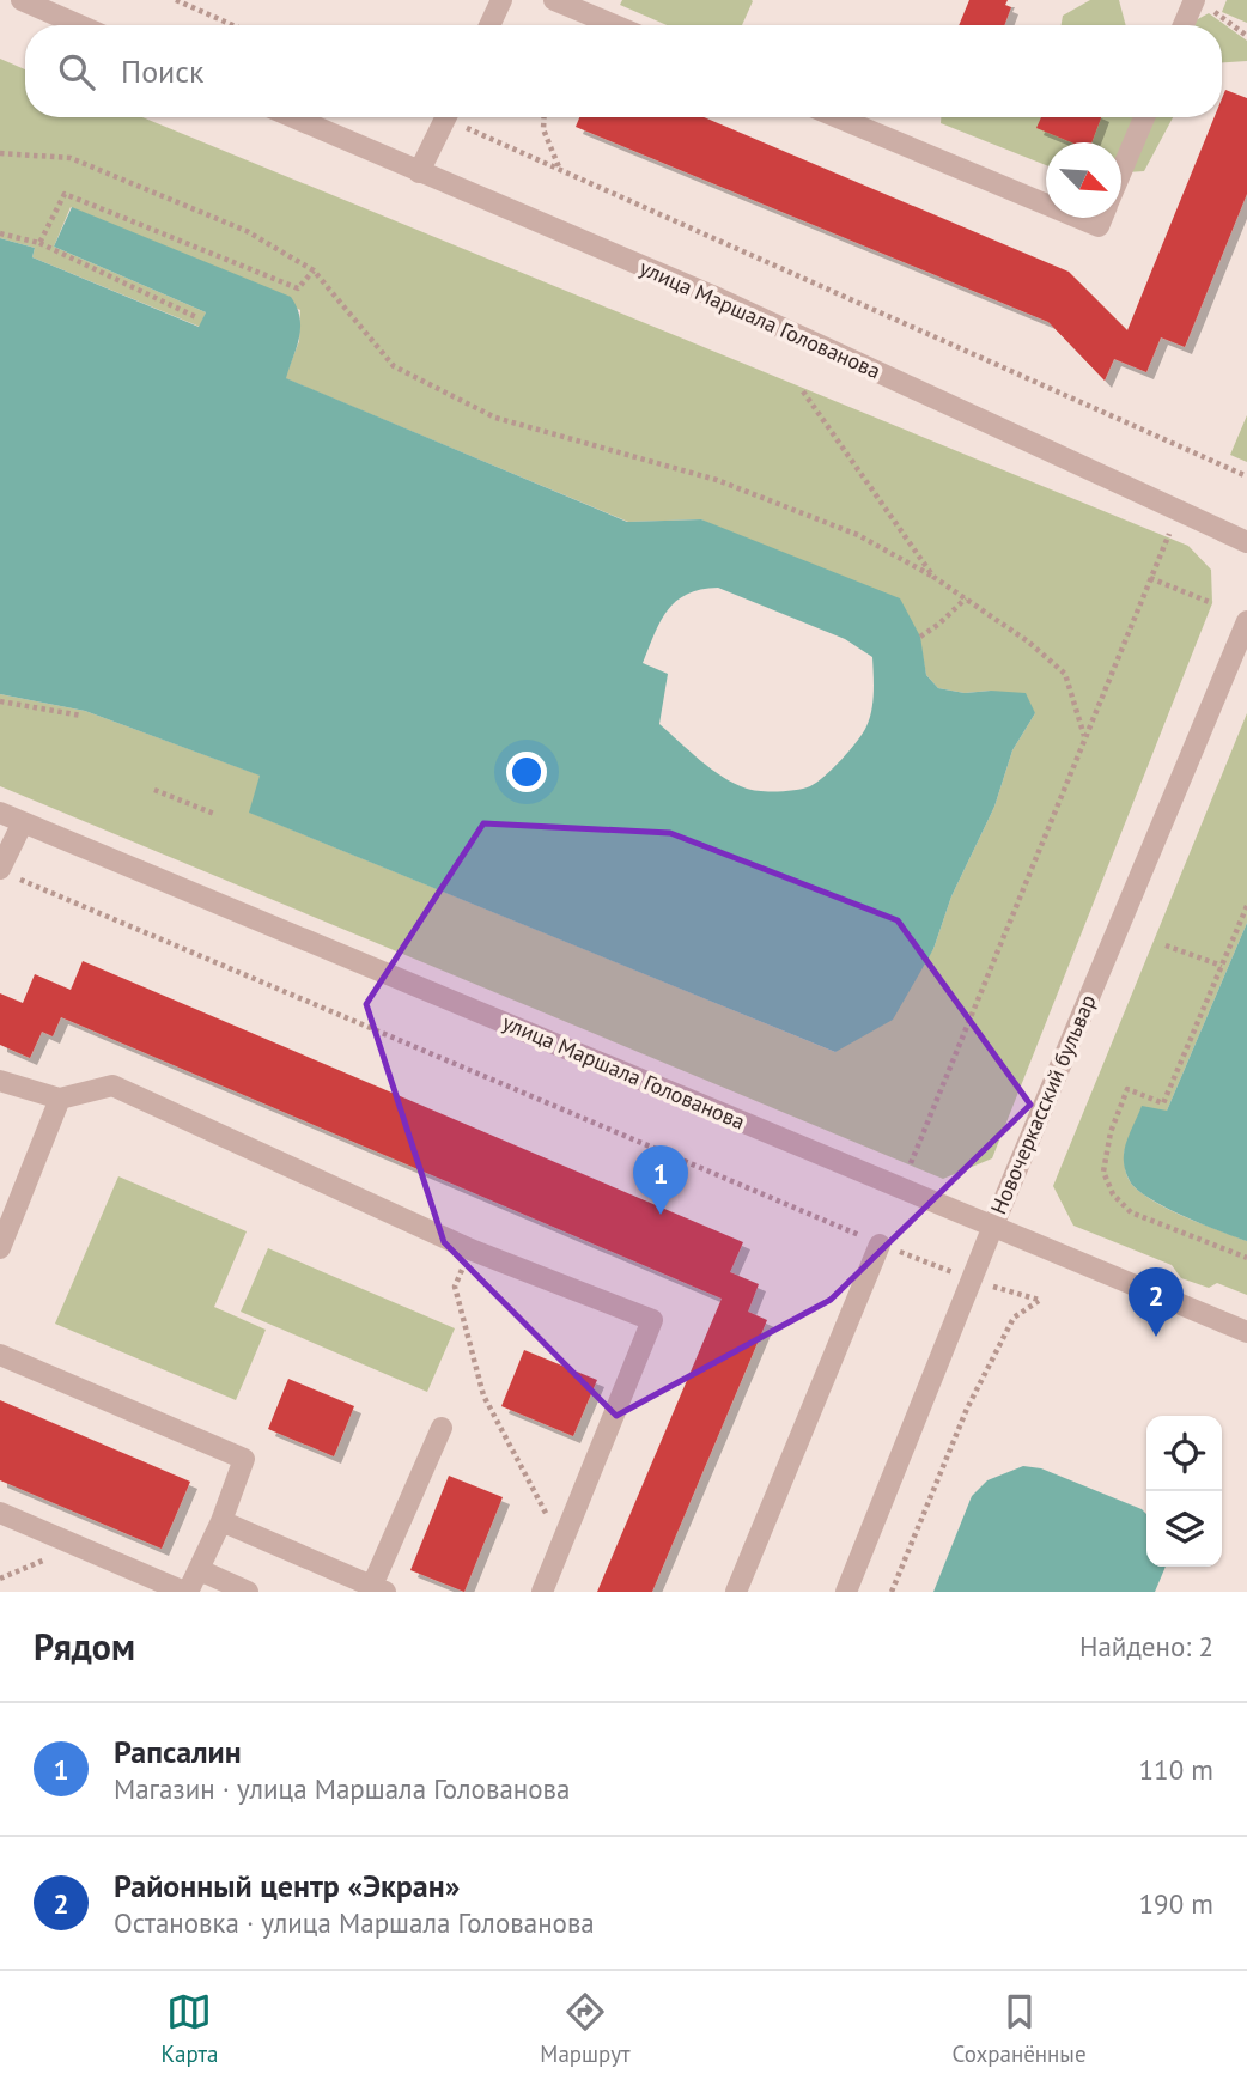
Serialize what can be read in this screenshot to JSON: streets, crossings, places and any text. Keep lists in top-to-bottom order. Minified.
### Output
{"streets":{"street":["улица Маршала Голованова","Новочеркасский бульвар"]},"crossings":[["улица Маршала Голованова","Новочеркасский бульвар"]],"north":"bottom right","page":{"search":"Поиск","pins":["1","2"],"heading":["Рядом","Найдено: 2"],"list":[{"mark":"1","name":"Рапсалин","note":"Магазин · улица Маршала Голованова","value":"110 m"},{"mark":"2","name":"Районный центр «Экран»","note":"Остановка · улица Маршала Голованова","value":"190 m"}],"nav":["Карта","Маршрут","Сохранённые"]}}
